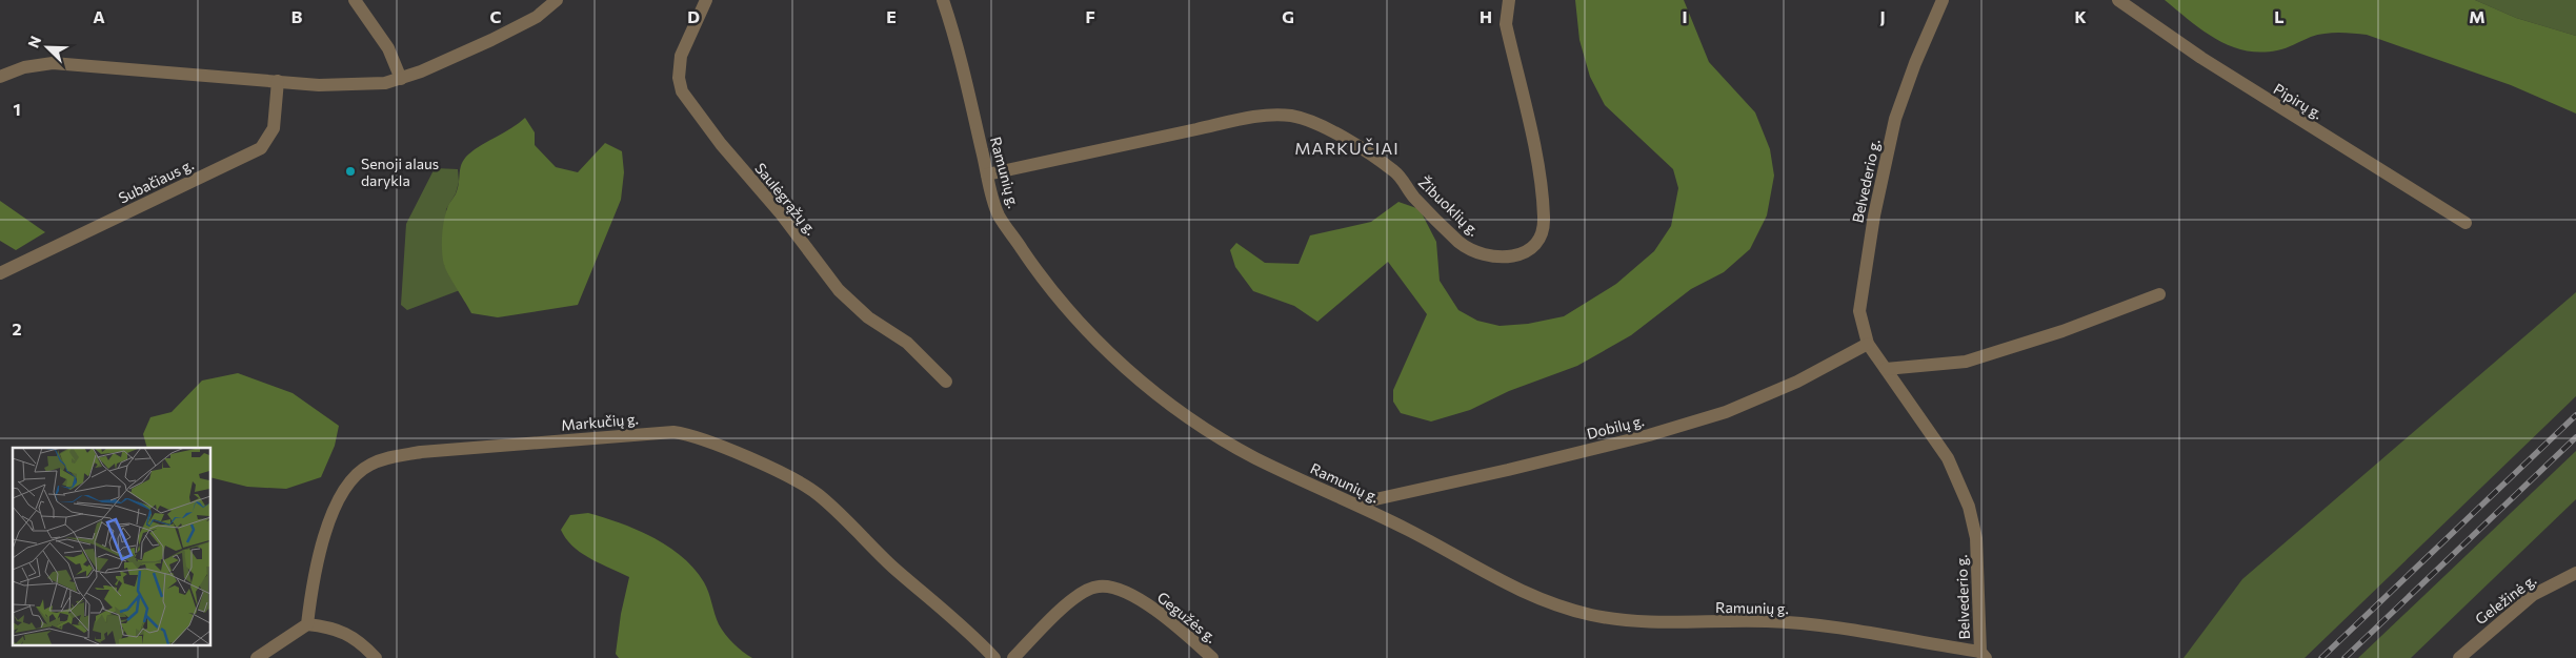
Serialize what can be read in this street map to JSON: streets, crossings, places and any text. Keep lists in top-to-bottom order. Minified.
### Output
{"streets":{"street":["Pipirų g.","Ramunių g.","Subačiaus g.","Belvederio g.","Saulėgrąžų g.","Žibuoklių g.","Markučių g.","Dobilų g.","Geležinė g.","Gegužės g."]},"crossings":[["Ramunių g.","Belvederio g."],["Ramunių g.","Žibuoklių g."],["Ramunių g.","Dobilų g."],["Belvederio g.","Dobilų g."]],"districts":["MARKUČIAI"],"places":["Senoji alaus darykla"],"north":"top left","grid":{"columns":["A","B","C","D","E","F","G","H","I","J","K","L","M"],"rows":["1","2"]}}
